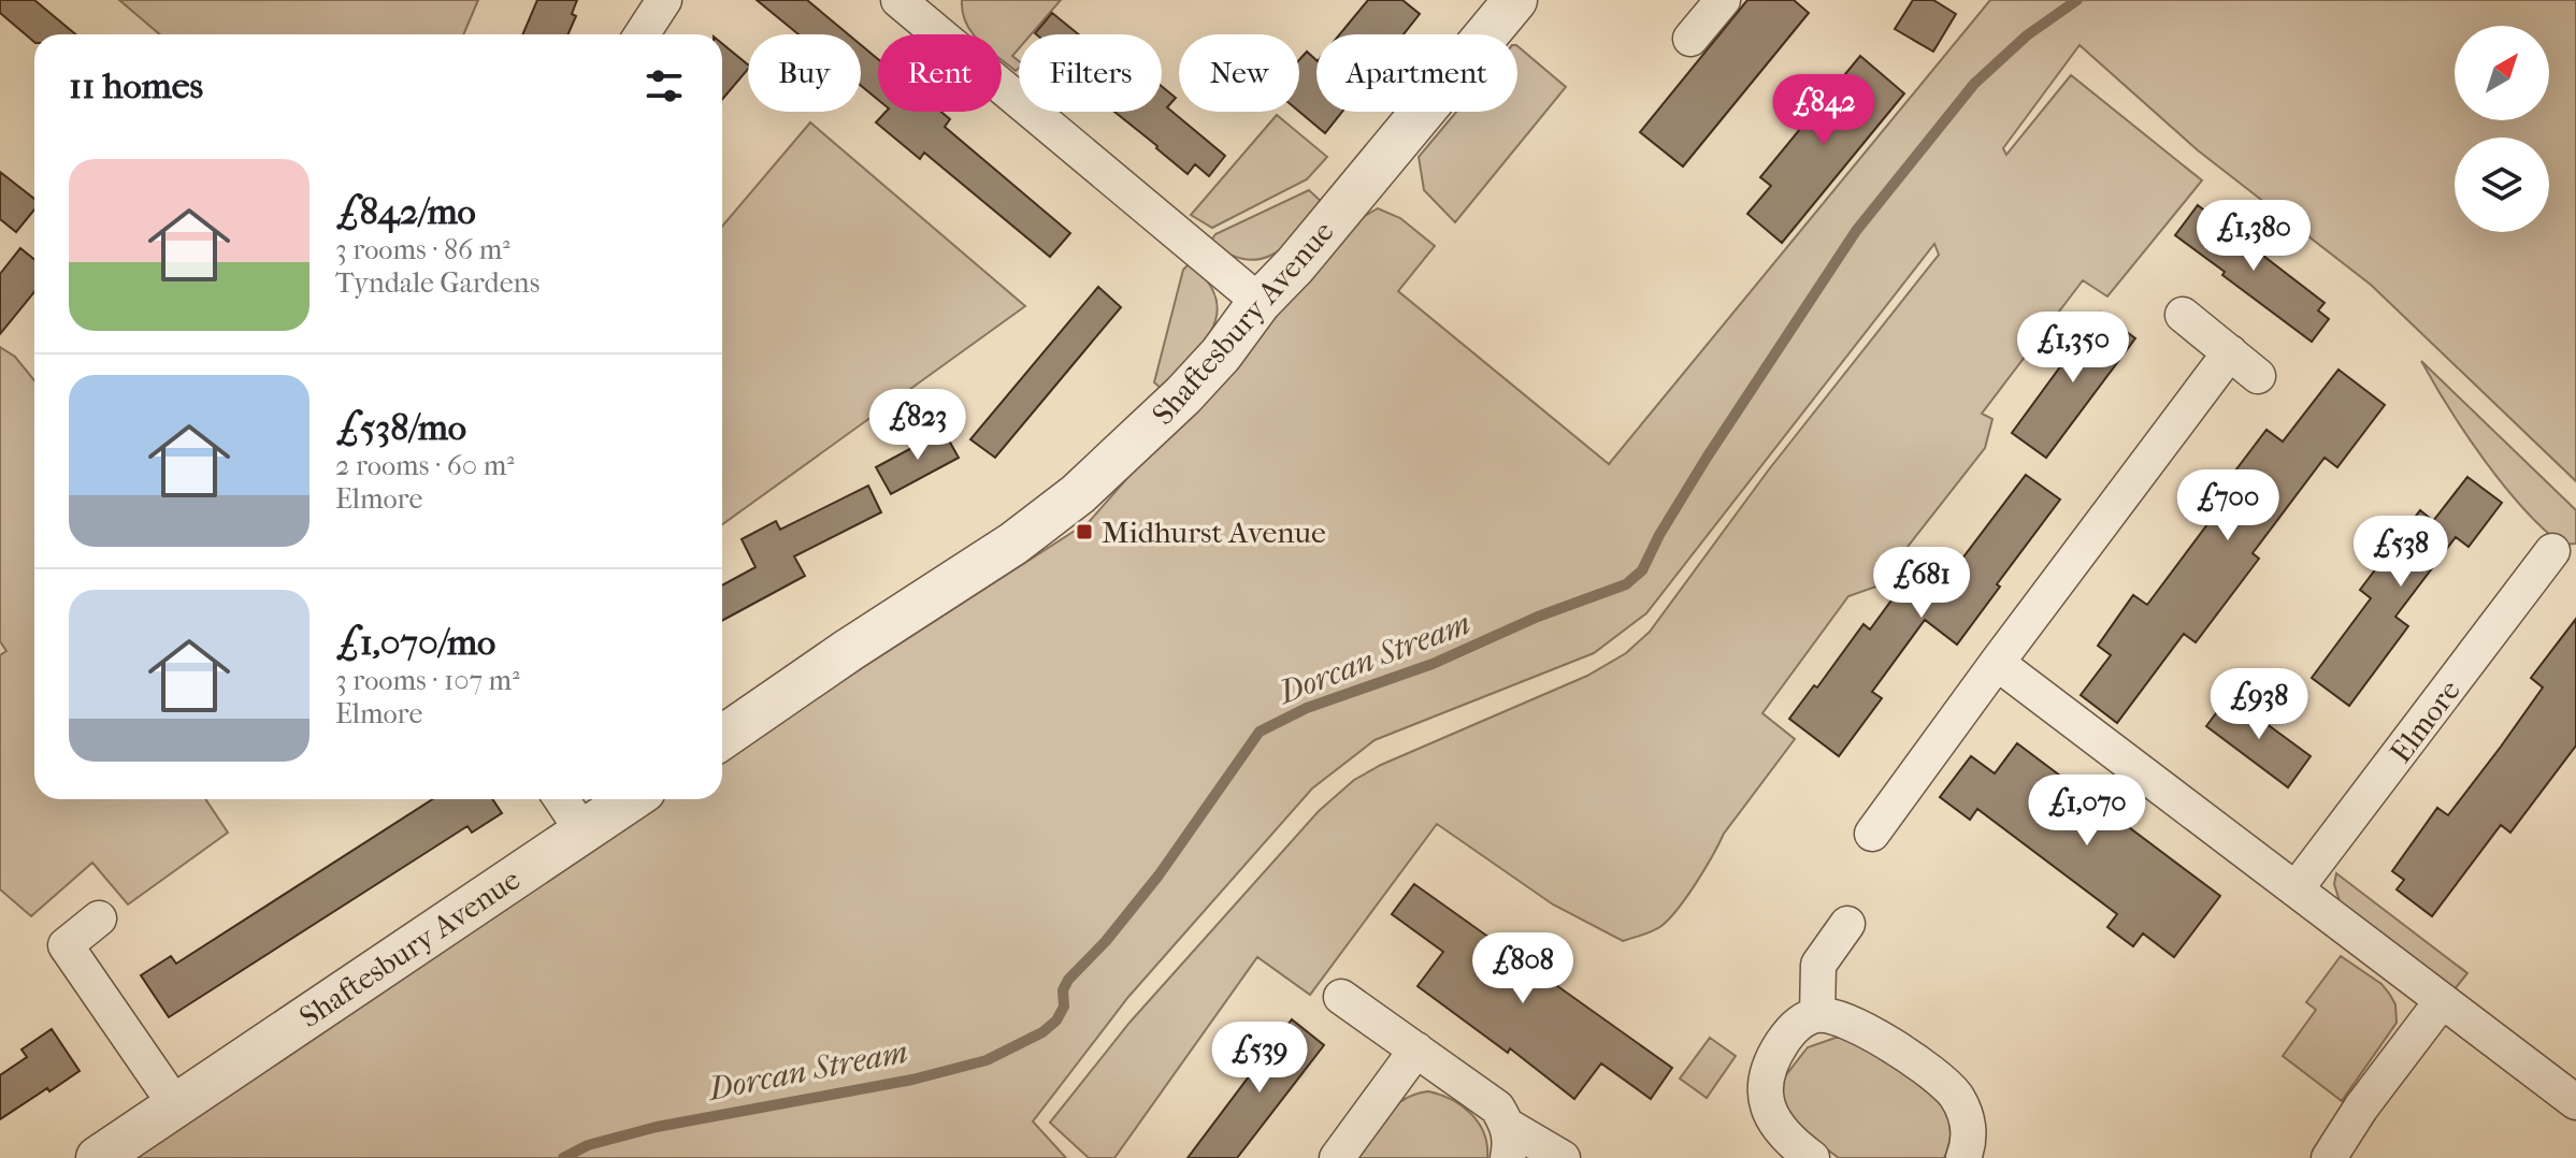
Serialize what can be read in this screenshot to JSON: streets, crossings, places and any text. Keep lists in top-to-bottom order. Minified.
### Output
{"streets":{"street":["Shaftesbury Avenue","Elmore"]},"water":["Dorcan Stream"],"places":{"transit":["Midhurst Avenue"]},"north":"top right","page":{"chip":["Buy","Rent","Filters","New","Apartment"],"heading":"11 homes","price":["£842","£1,380","£1,350","£823","£700","£538","£681","£938","£1,070","£808","£539"],"list":[{"name":"£842/mo","note":"3 rooms · 86 m² · Tyndale Gardens"},{"name":"£538/mo","note":"2 rooms · 60 m² · Elmore"},{"name":"£1,070/mo","note":"3 rooms · 107 m² · Elmore"}]}}
